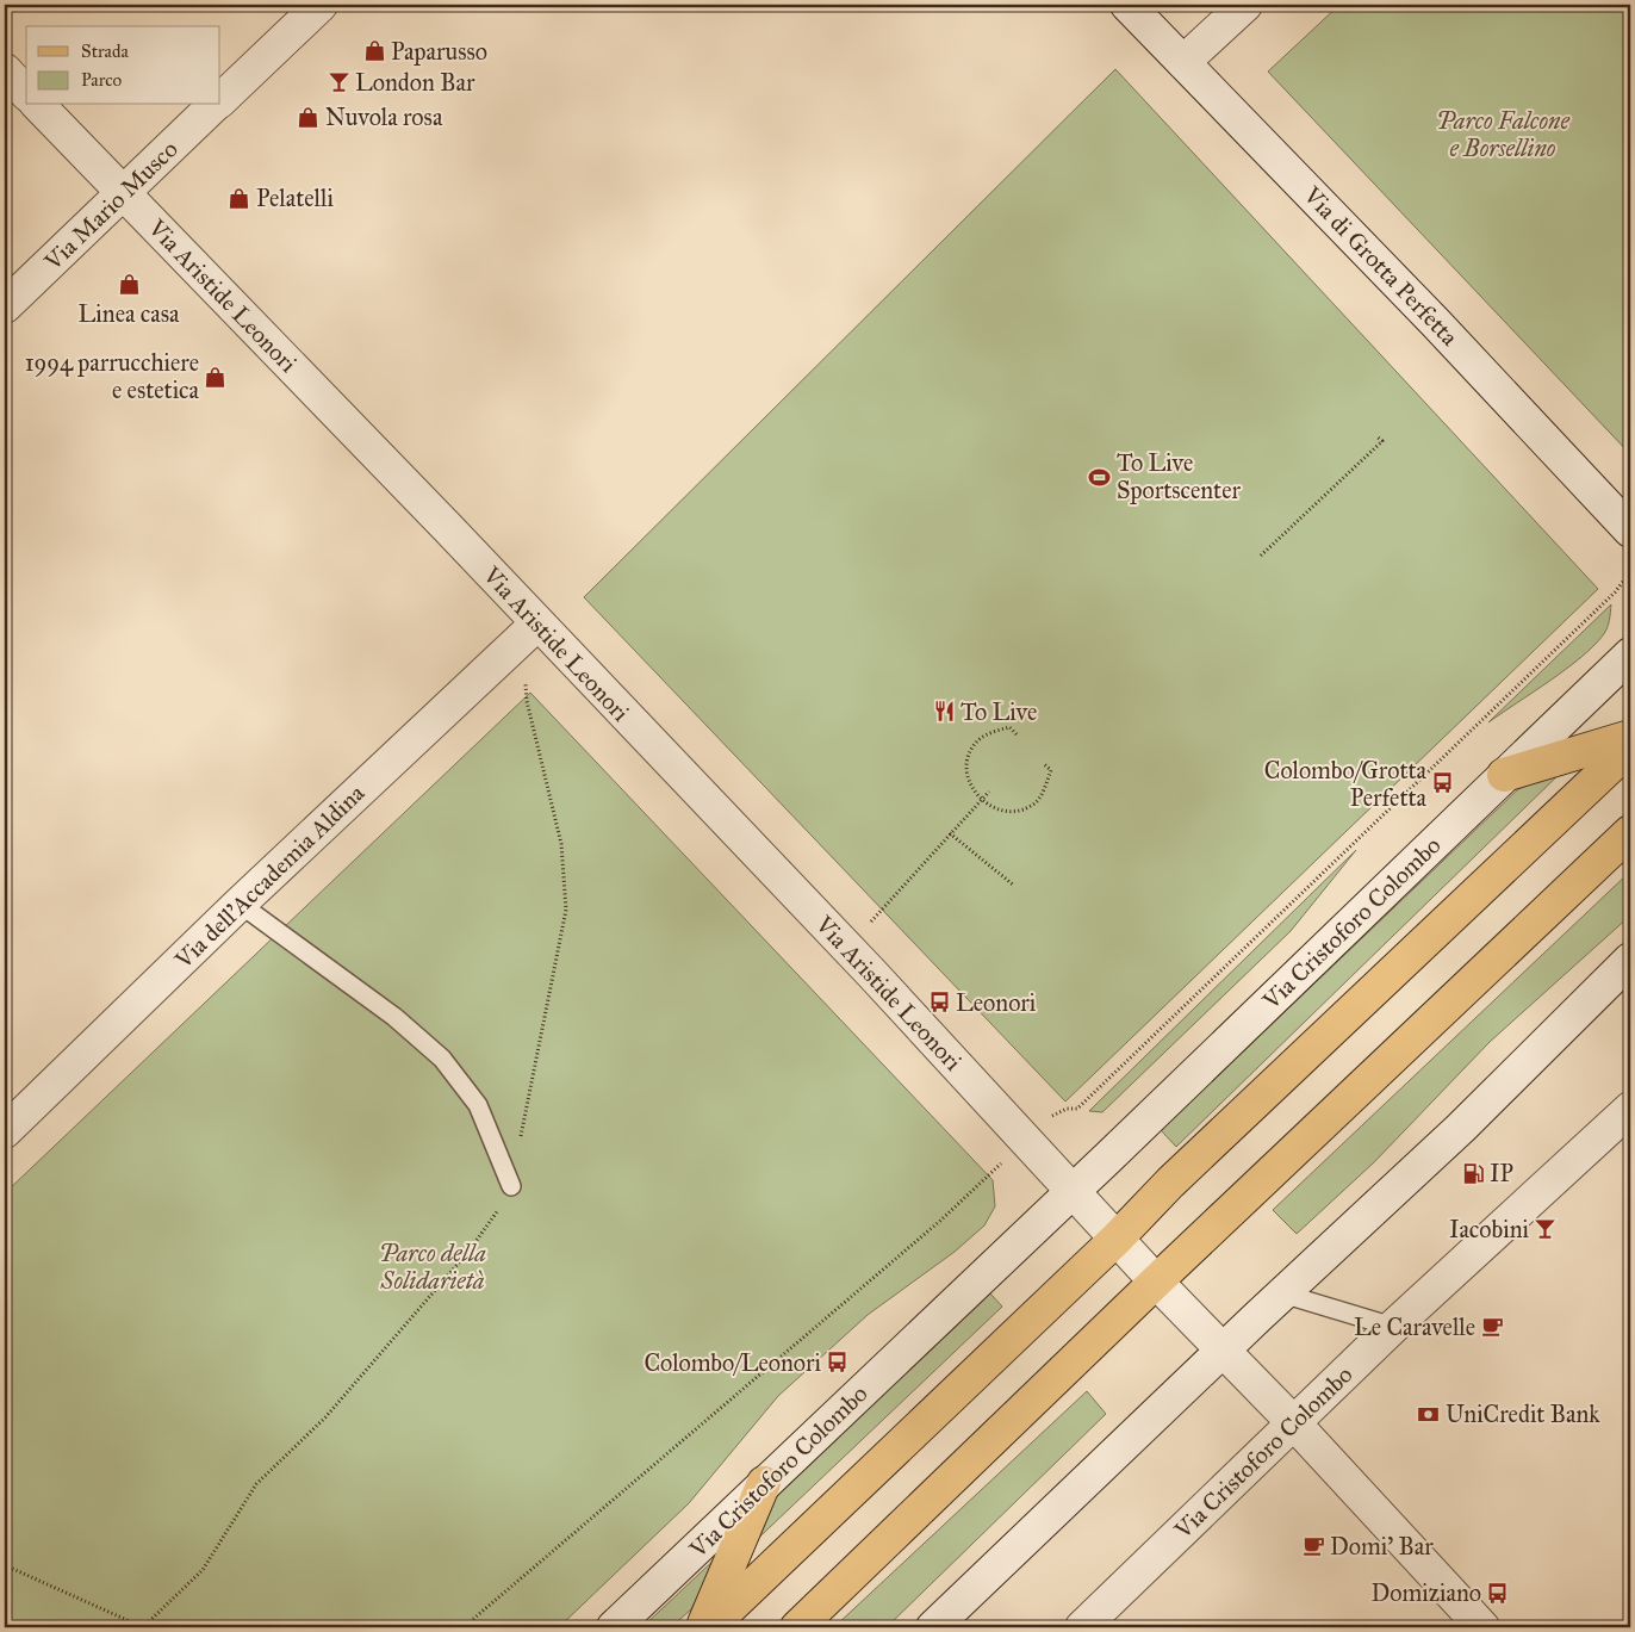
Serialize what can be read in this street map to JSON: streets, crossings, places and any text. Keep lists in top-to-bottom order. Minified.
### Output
{"streets":{"street":["Via Mario Musco","Via di Grotta Perfetta","Via Aristide Leonori","Via dell'Accademia Aldina","Via Cristoforo Colombo"]},"crossings":[["Via Mario Musco","Via Aristide Leonori"],["Via Aristide Leonori","Via dell'Accademia Aldina"],["Via Aristide Leonori","Via Cristoforo Colombo"]],"parks":["Parco Falcone e Borsellino","Parco della Solidarietà"],"places":{"shop":["Paparusso","Nuvola rosa","Pelatelli","Linea casa","1994 parrucchiere e estetica"],"bar":["London Bar","Iacobini"],"sports":["To Live Sportscenter"],"restaurant":["To Live"],"bus stop":["Colombo/Grotta Perfetta","Leonori","Colombo/Leonori","Domiziano"],"fuel station":["IP"],"cafe":["Le Caravelle","Domi' Bar"],"bank":["UniCredit Bank"]},"legend":["Strada","Parco"]}
